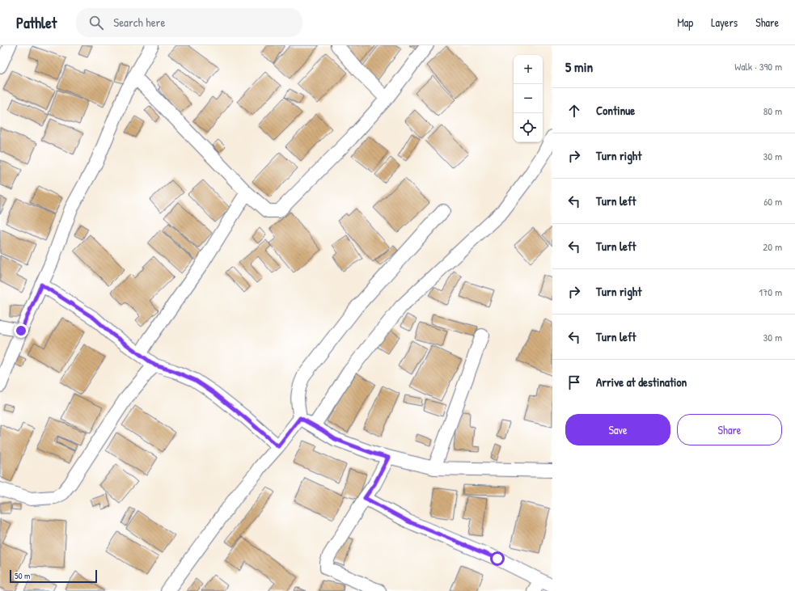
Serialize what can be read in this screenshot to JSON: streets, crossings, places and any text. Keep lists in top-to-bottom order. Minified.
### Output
{"scale_bar":"50 m","page":{"header":"Pathlet","search":"Search here","nav":["Map","Layers","Share"],"heading":["5 min","Walk · 390 m"],"map_buttons":["+","−"],"list":[["Continue","80 m"],["Turn right","30 m"],["Turn left","60 m"],["Turn left","20 m"],["Turn right","170 m"],["Turn left","30 m"],"Arrive at destination"],"buttons":["Save","Share"],"scale":"50 m"}}
